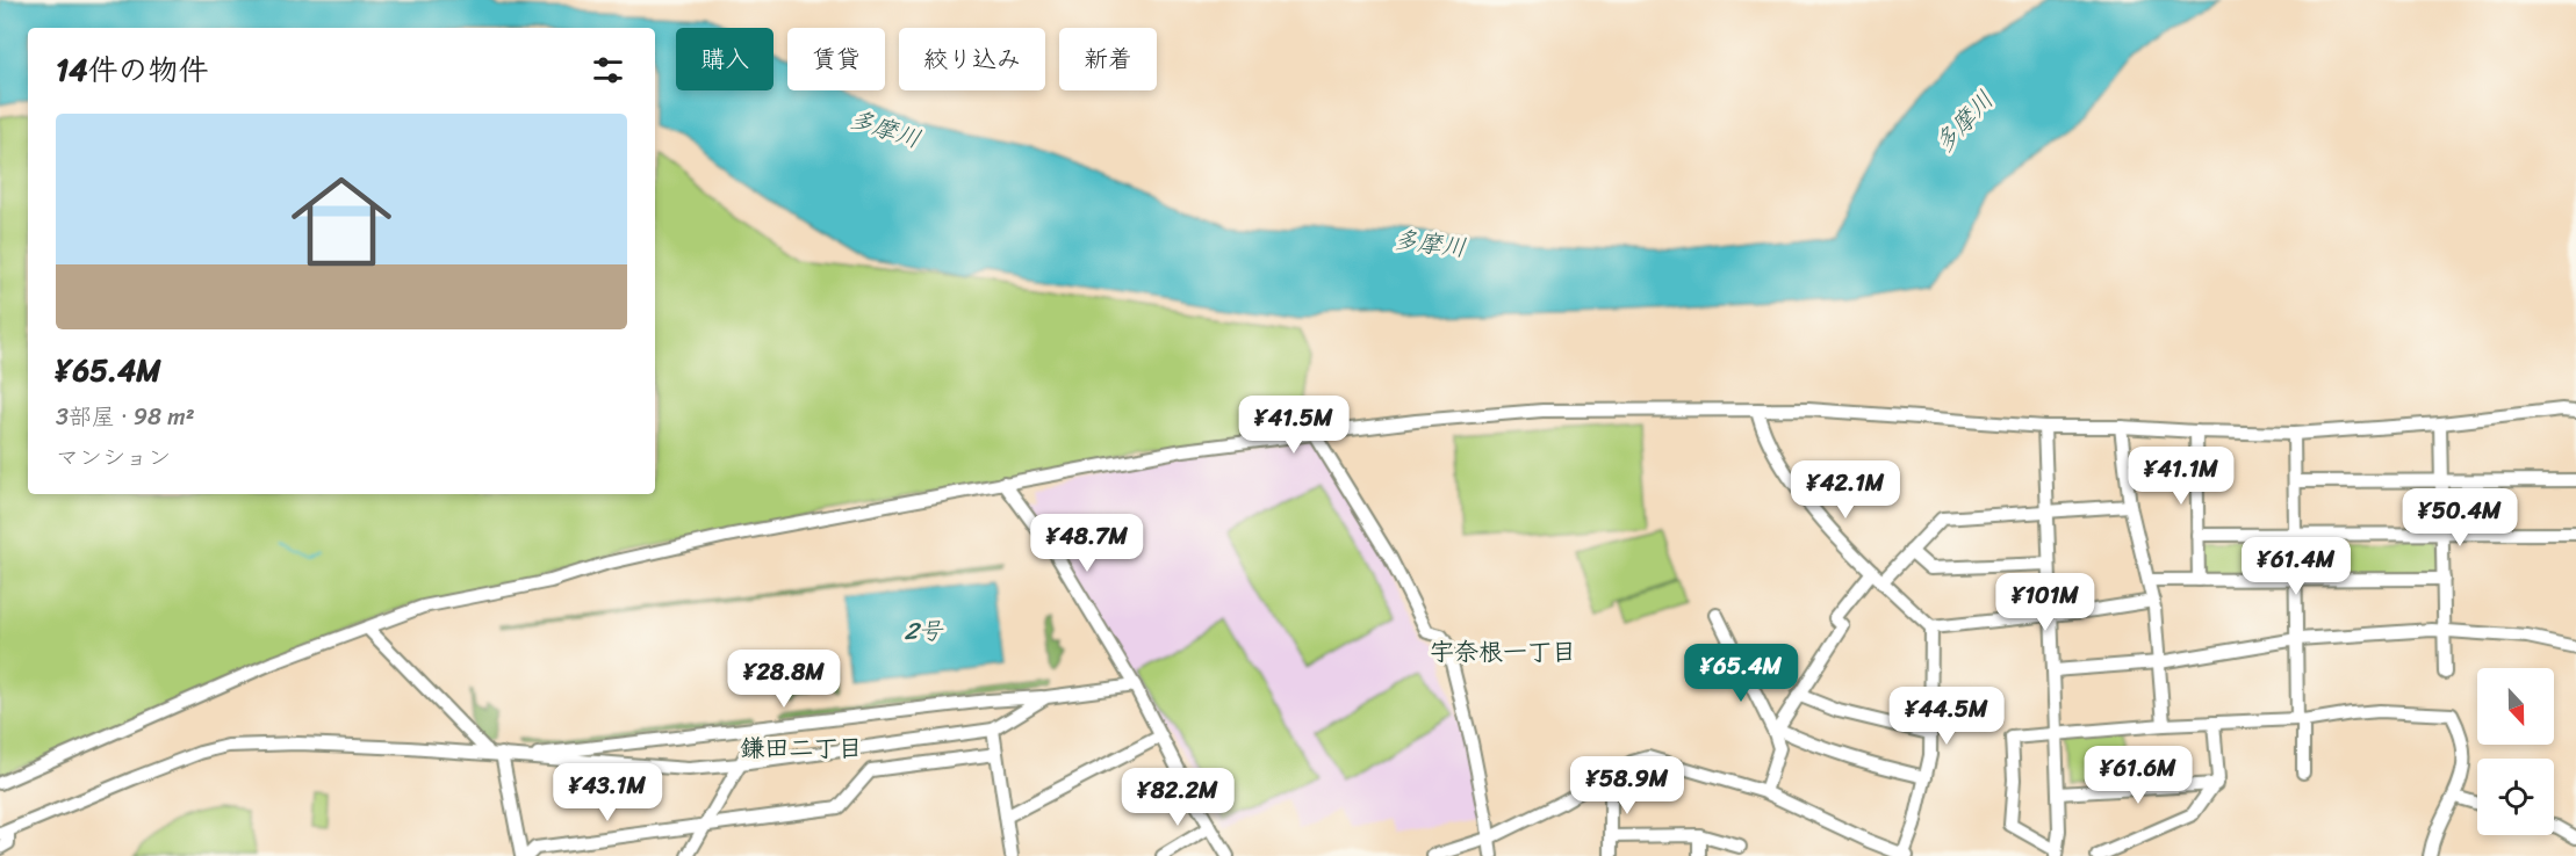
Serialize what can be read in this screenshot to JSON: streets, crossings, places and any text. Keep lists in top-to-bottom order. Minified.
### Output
{"districts":["宇奈根一丁目","鎌田二丁目"],"water":["多摩川","2号"],"north":"bottom","page":{"chip":["購入","賃貸","絞り込み","新着"],"heading":"14件の物件","list":[{"name":"¥65.4M","note":"3部屋 · 98 m² · マンション"}],"price":["¥41.5M","¥41.1M","¥42.1M","¥50.4M","¥48.7M","¥61.4M","¥101M","¥65.4M","¥28.8M","¥44.5M","¥61.6M","¥58.9M","¥43.1M","¥82.2M"]}}
